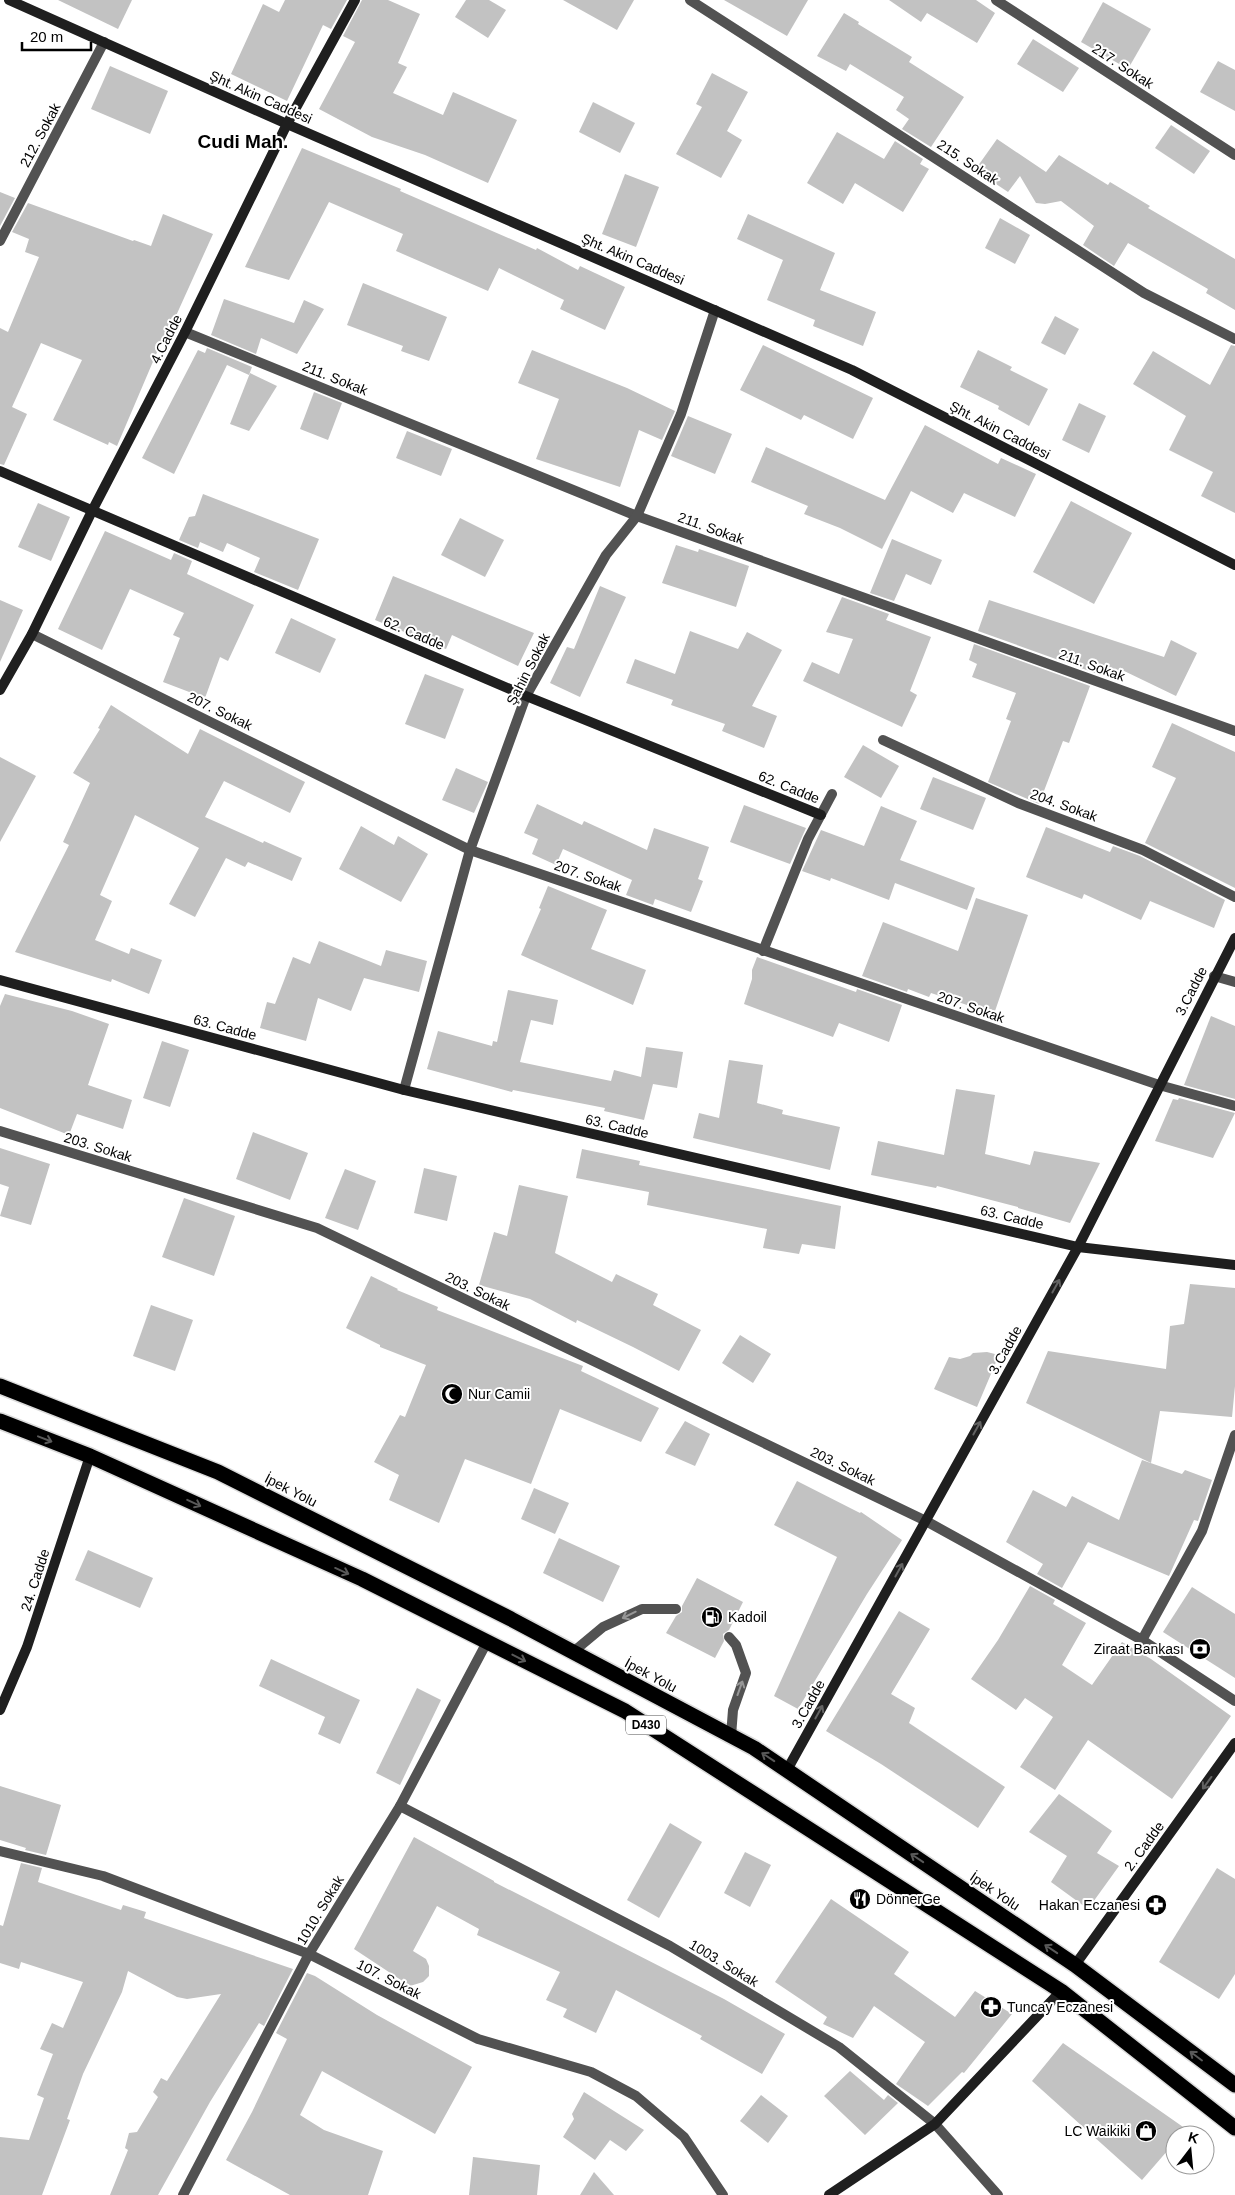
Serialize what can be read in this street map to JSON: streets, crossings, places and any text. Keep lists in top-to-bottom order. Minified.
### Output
{"streets":{"highway":["İpek Yolu","D430"],"street":["217. Sokak","Şht. Akin Caddesi","212. Sokak","215. Sokak","4.Cadde","211. Sokak","62. Cadde","Şahin Sokak","207. Sokak","204. Sokak","3.Cadde","63. Cadde","203. Sokak","24. Cadde","2. Cadde","1010. Sokak","1003. Sokak","107. Sokak"]},"crossings":[["Şht. Akin Caddesi","212. Sokak"],["Şht. Akin Caddesi","4.Cadde"],["Şht. Akin Caddesi","Şahin Sokak"],["4.Cadde","211. Sokak"],["4.Cadde","62. Cadde"],["4.Cadde","207. Sokak"],["211. Sokak","Şahin Sokak"],["62. Cadde","Şahin Sokak"],["Şahin Sokak","207. Sokak"],["Şahin Sokak","63. Cadde"],["207. Sokak","3.Cadde"],["3.Cadde","63. Cadde"],["3.Cadde","203. Sokak"],["3.Cadde","İpek Yolu"],["İpek Yolu","2. Cadde"],["24. Cadde","D430"],["D430","1010. Sokak"],["1010. Sokak","1003. Sokak"],["1010. Sokak","107. Sokak"]],"one_way":["3.Cadde","2. Cadde"],"districts":["Cudi Mah."],"places":{"mosque":["Nur Camii"],"fuel station":["Kadoil"],"bank":["Ziraat Bankası"],"restaurant":["DönnerGe"],"pharmacy":["Hakan Eczanesi","Tuncay Eczanesi"],"shop":["LC Waikiki"]},"scale_bar":"20 m","north":"top"}
